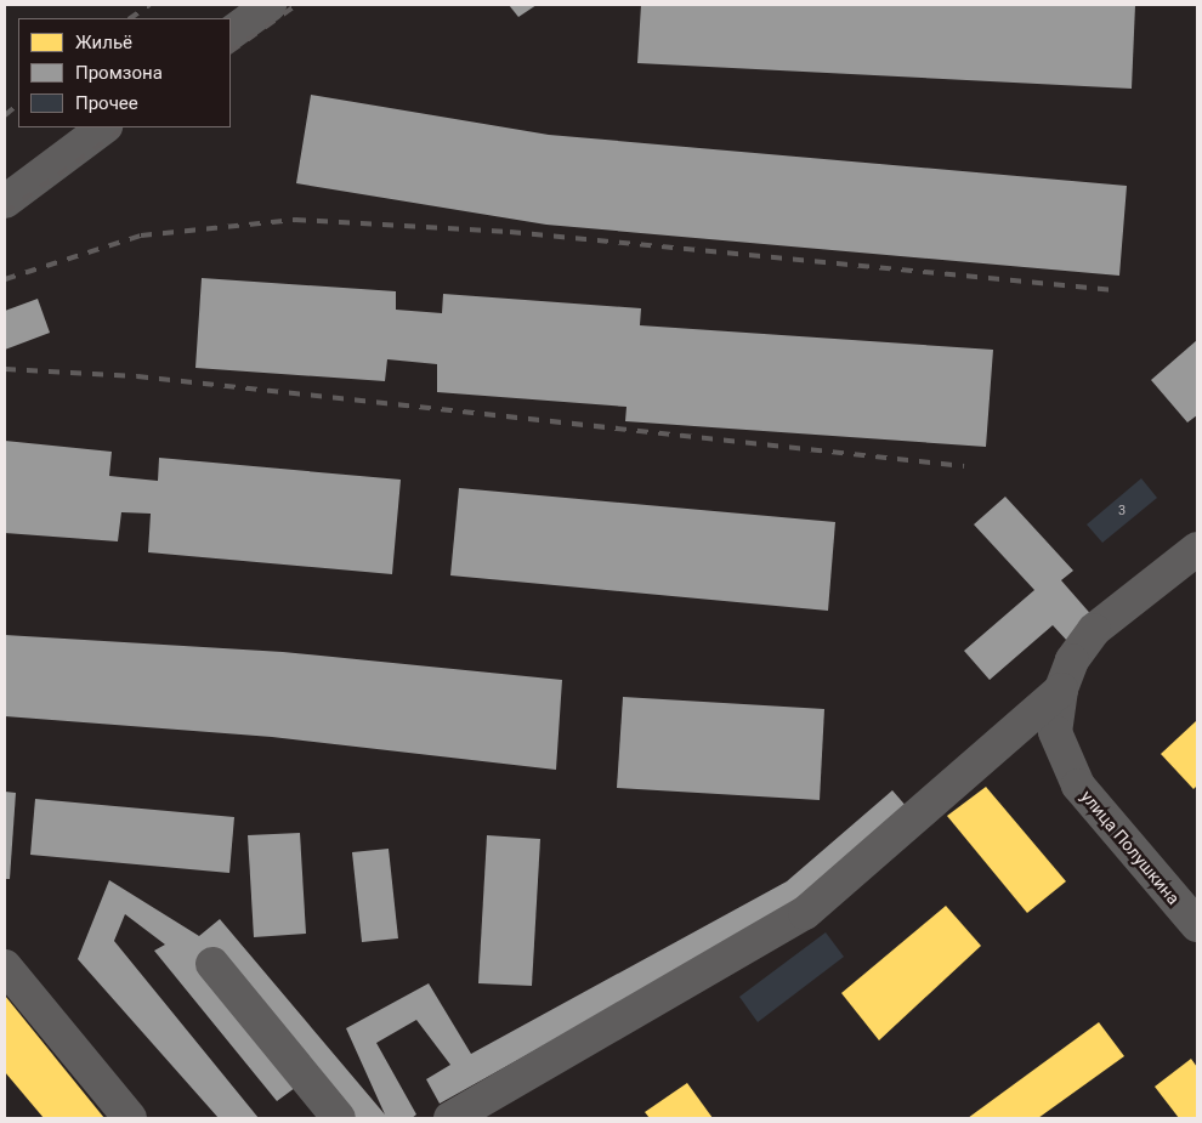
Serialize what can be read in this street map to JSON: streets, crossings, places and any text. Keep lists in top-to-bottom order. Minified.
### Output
{"streets":{"street":["улица Полушкина"]},"house_numbers":["3"],"legend":["Жильё","Промзона","Прочее"]}
